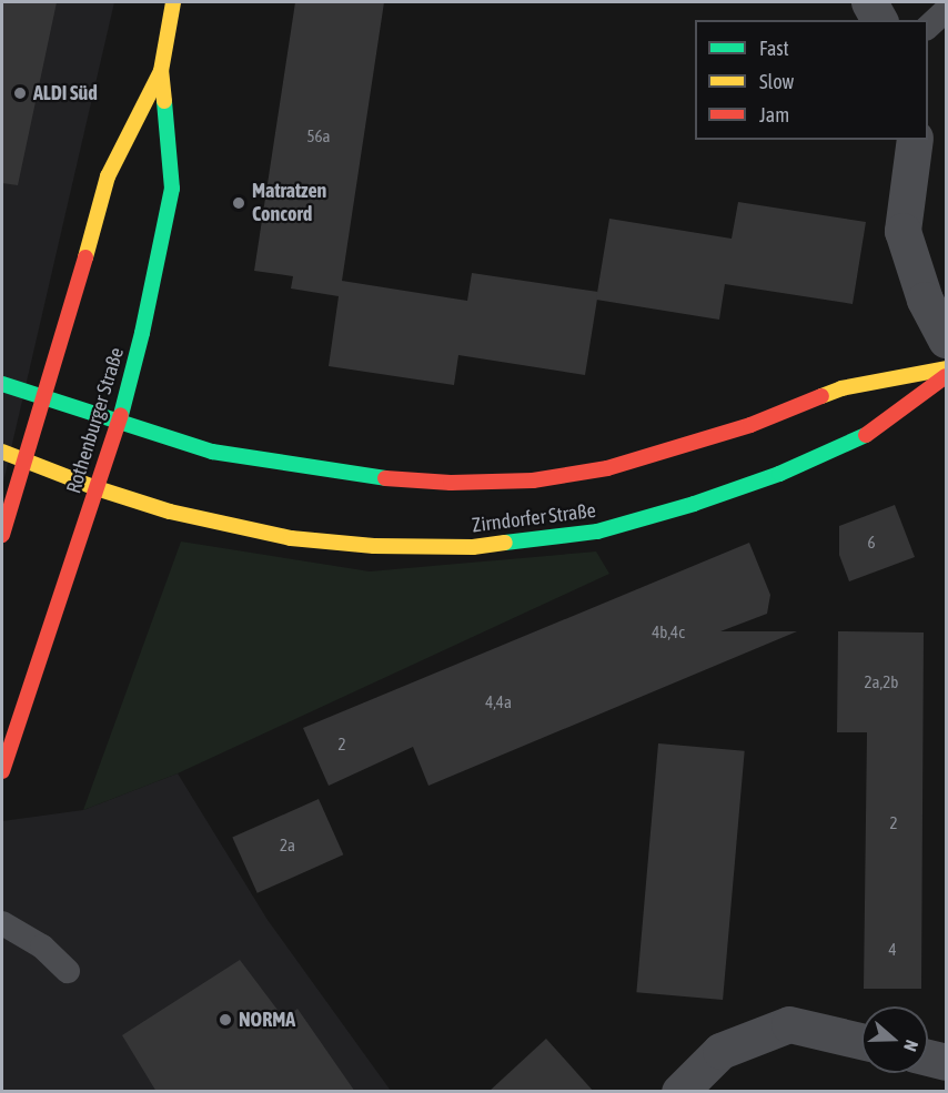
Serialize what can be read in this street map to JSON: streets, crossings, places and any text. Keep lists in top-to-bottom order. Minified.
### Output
{"streets":{"main road":["Rothenburger Straße","Zirndorfer Straße"]},"crossings":[["Rothenburger Straße","Zirndorfer Straße"]],"places":["ALDI Süd","Matratzen Concord","NORMA"],"house_numbers":["56a","6","4b,4c","2a,2b","4,4a","2","2","2a","4"],"legend":["Fast","Slow","Jam"],"north":"right"}
